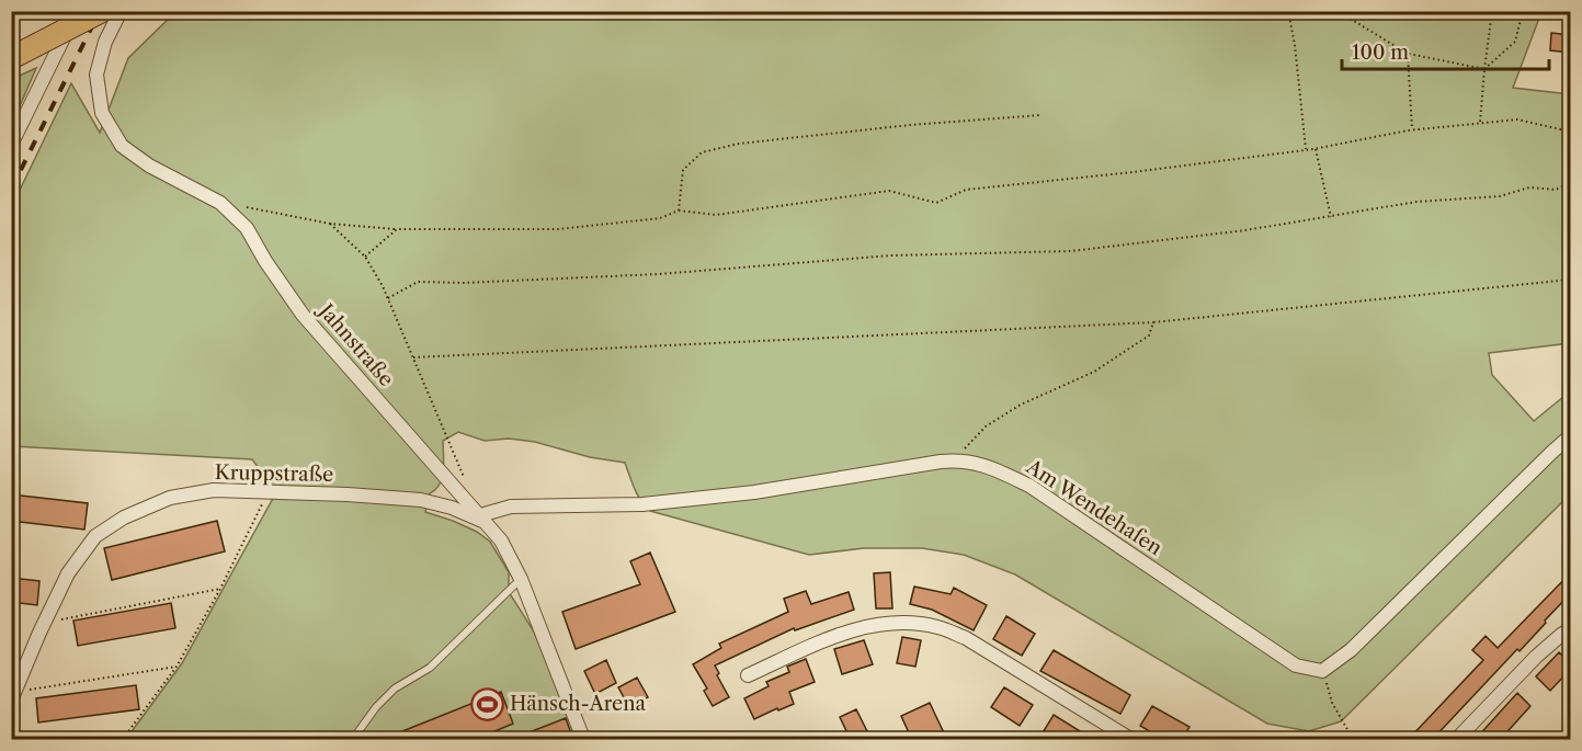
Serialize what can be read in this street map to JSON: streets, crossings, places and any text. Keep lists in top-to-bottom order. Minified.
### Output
{"streets":{"street":["Jahnstraße","Kruppstraße","Am Wendehafen"]},"crossings":[["Jahnstraße","Kruppstraße"],["Jahnstraße","Am Wendehafen"],["Kruppstraße","Am Wendehafen"]],"places":{"sports":["Hänsch-Arena"]},"scale_bar":"100 m"}
